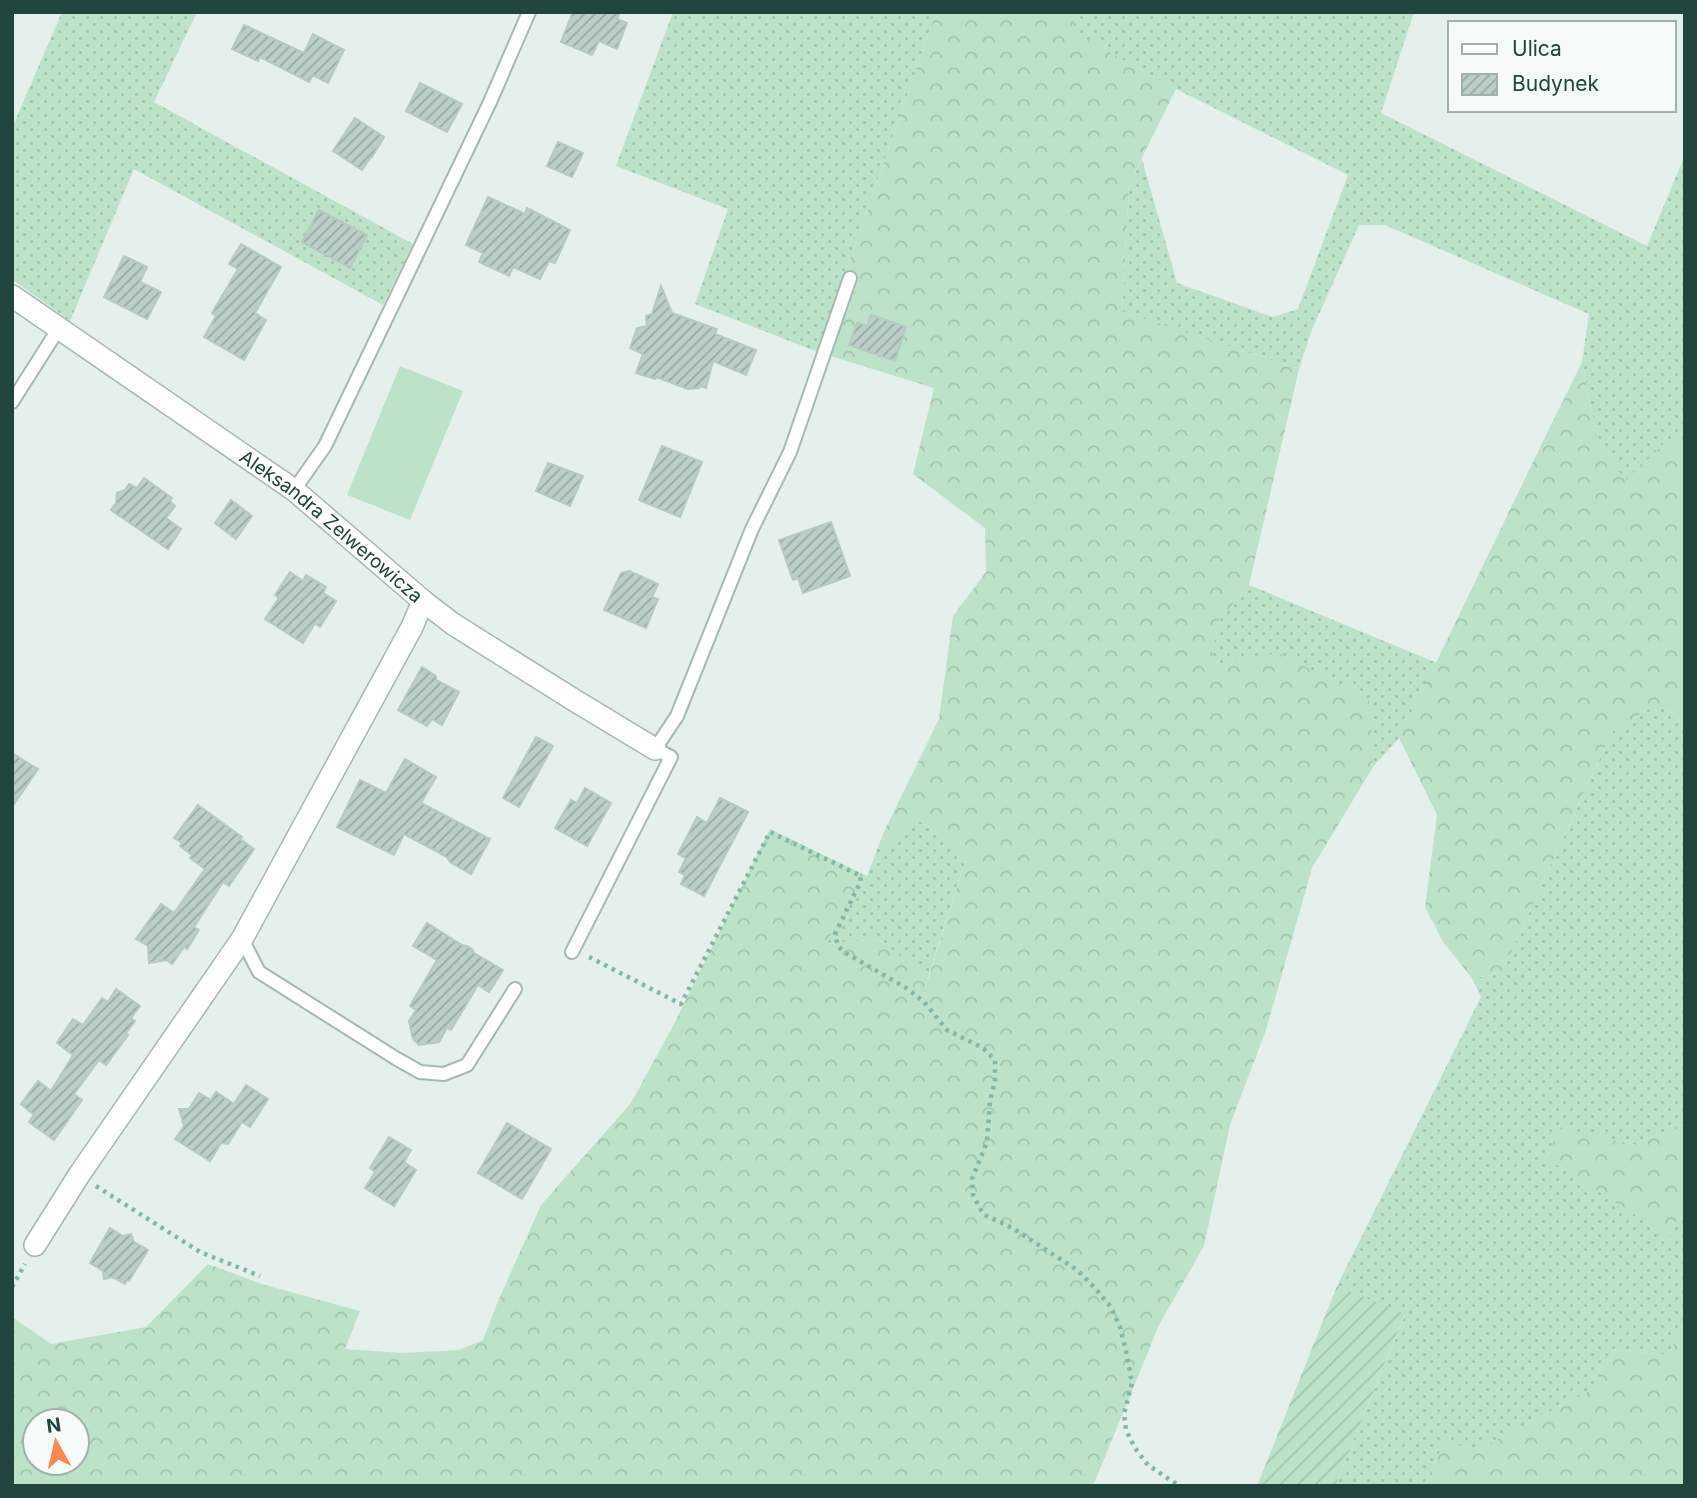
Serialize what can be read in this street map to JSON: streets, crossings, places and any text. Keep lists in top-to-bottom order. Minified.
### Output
{"streets":{"street":["Aleksandra Zelwerowicza"]},"legend":["Ulica","Budynek"],"north":"top"}
